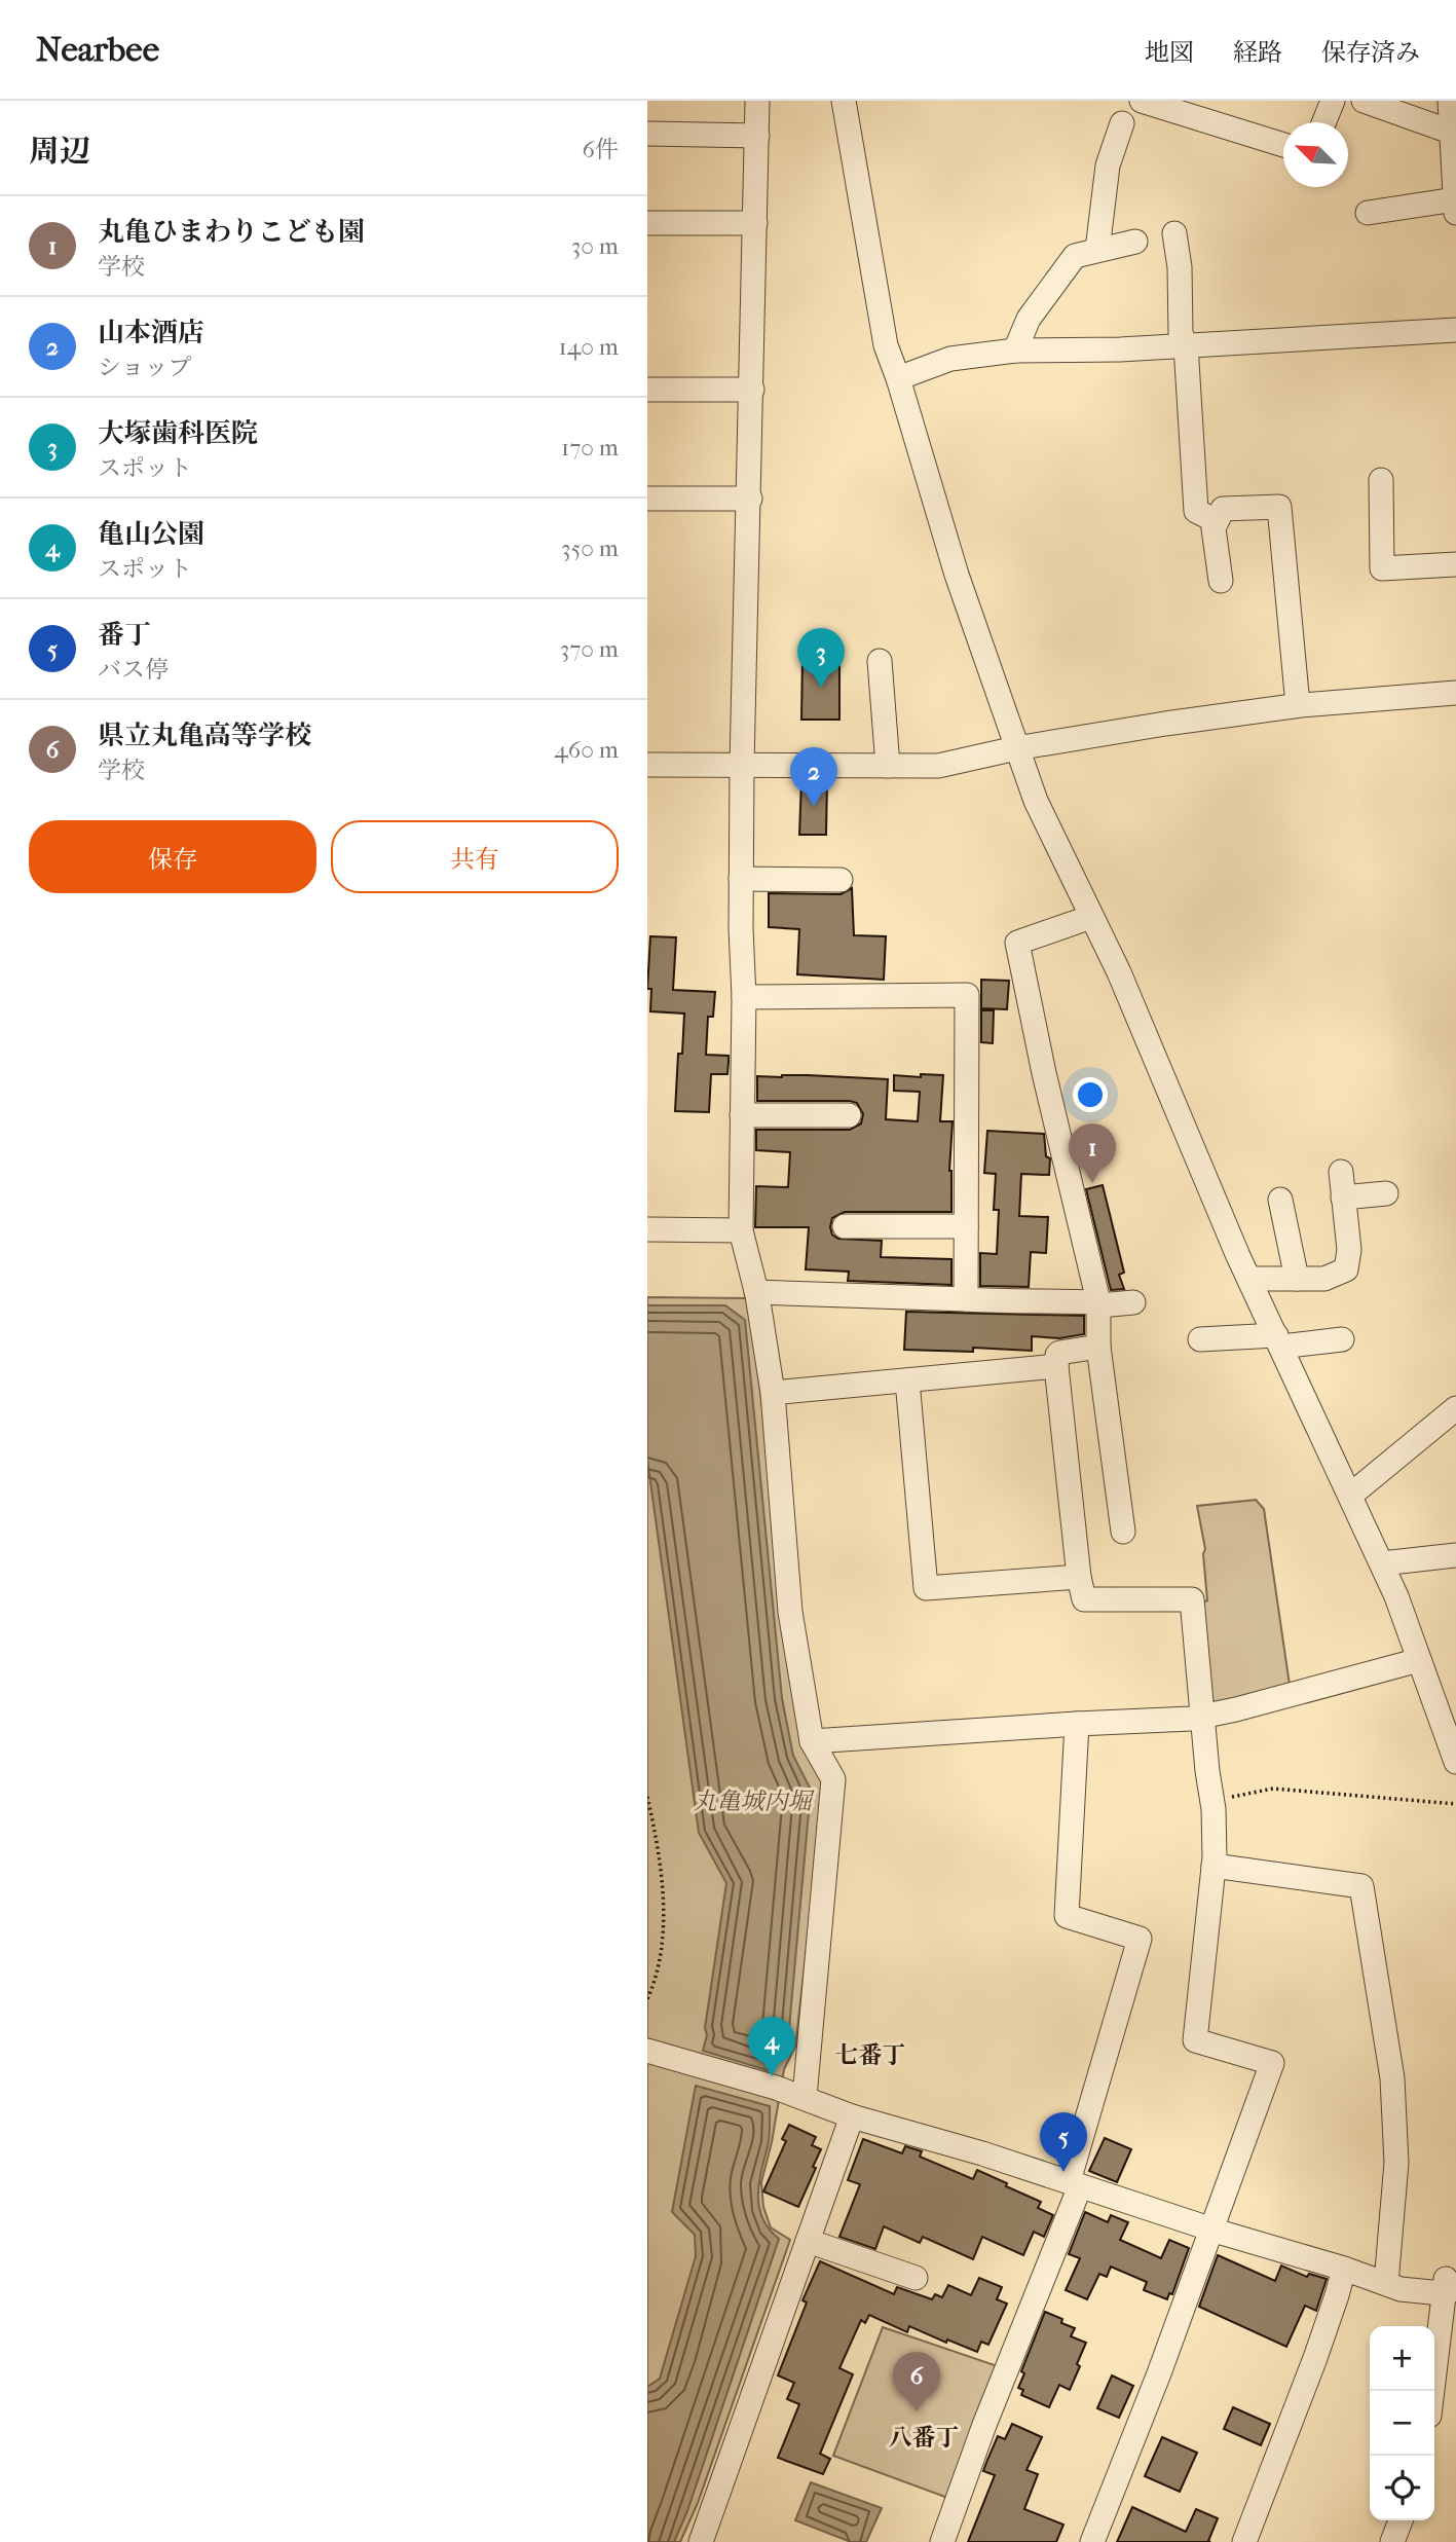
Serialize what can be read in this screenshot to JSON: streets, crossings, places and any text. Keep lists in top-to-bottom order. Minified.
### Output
{"districts":["七番丁","八番丁"],"water":["丸亀城内堀"],"north":"top left","page":{"header":"Nearbee","nav":["地図","経路","保存済み"],"heading":["周辺","6件"],"list":[{"mark":"1","name":"丸亀ひまわりこども園","note":"学校","value":"30 m"},{"mark":"2","name":"山本酒店","note":"ショップ","value":"140 m"},{"mark":"3","name":"大塚歯科医院","note":"スポット","value":"170 m"},{"mark":"4","name":"亀山公園","note":"スポット","value":"350 m"},{"mark":"5","name":"番丁","note":"バス停","value":"370 m"},{"mark":"6","name":"県立丸亀高等学校","note":"学校","value":"460 m"}],"pins":["3","2","1","4","5","6"],"buttons":["保存","共有"],"map_buttons":["+","−"]}}
